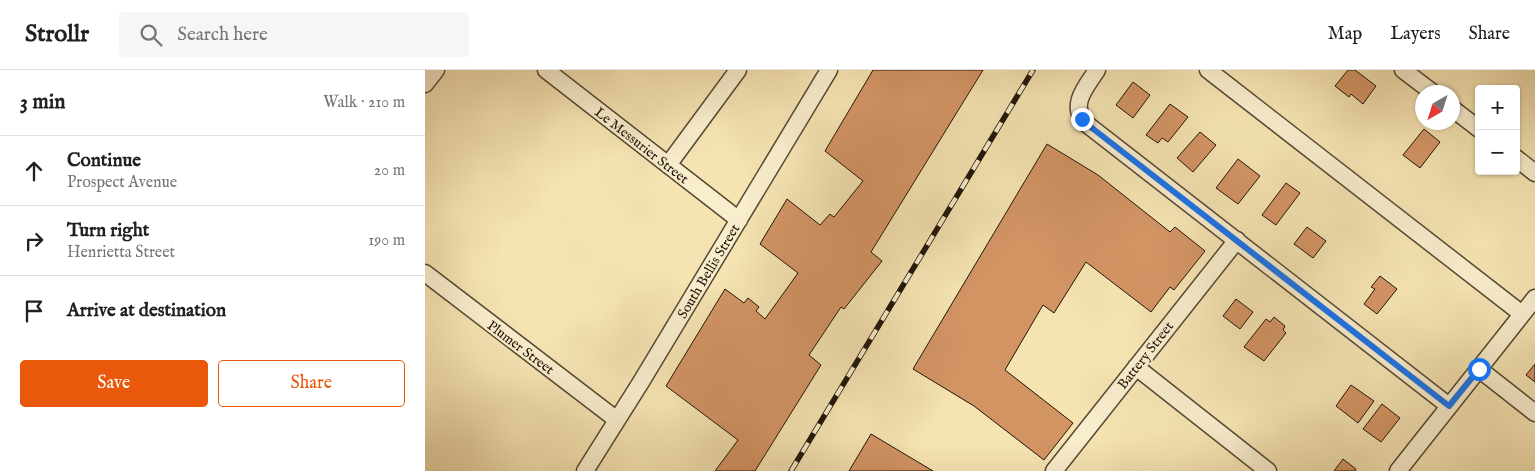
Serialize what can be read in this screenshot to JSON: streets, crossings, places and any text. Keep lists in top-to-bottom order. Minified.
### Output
{"streets":{"street":["Le Messurier Street","South Bellis Street","Plumer Street","Battery Street"]},"crossings":[["Le Messurier Street","South Bellis Street"],["South Bellis Street","Plumer Street"]],"north":"bottom left","page":{"header":"Strollr","search":"Search here","nav":["Map","Layers","Share"],"heading":["3 min","Walk · 210 m"],"map_buttons":["+","−"],"list":[["Continue","Prospect Avenue","20 m"],["Turn right","Henrietta Street","190 m"],"Arrive at destination"],"buttons":["Save","Share"]}}
